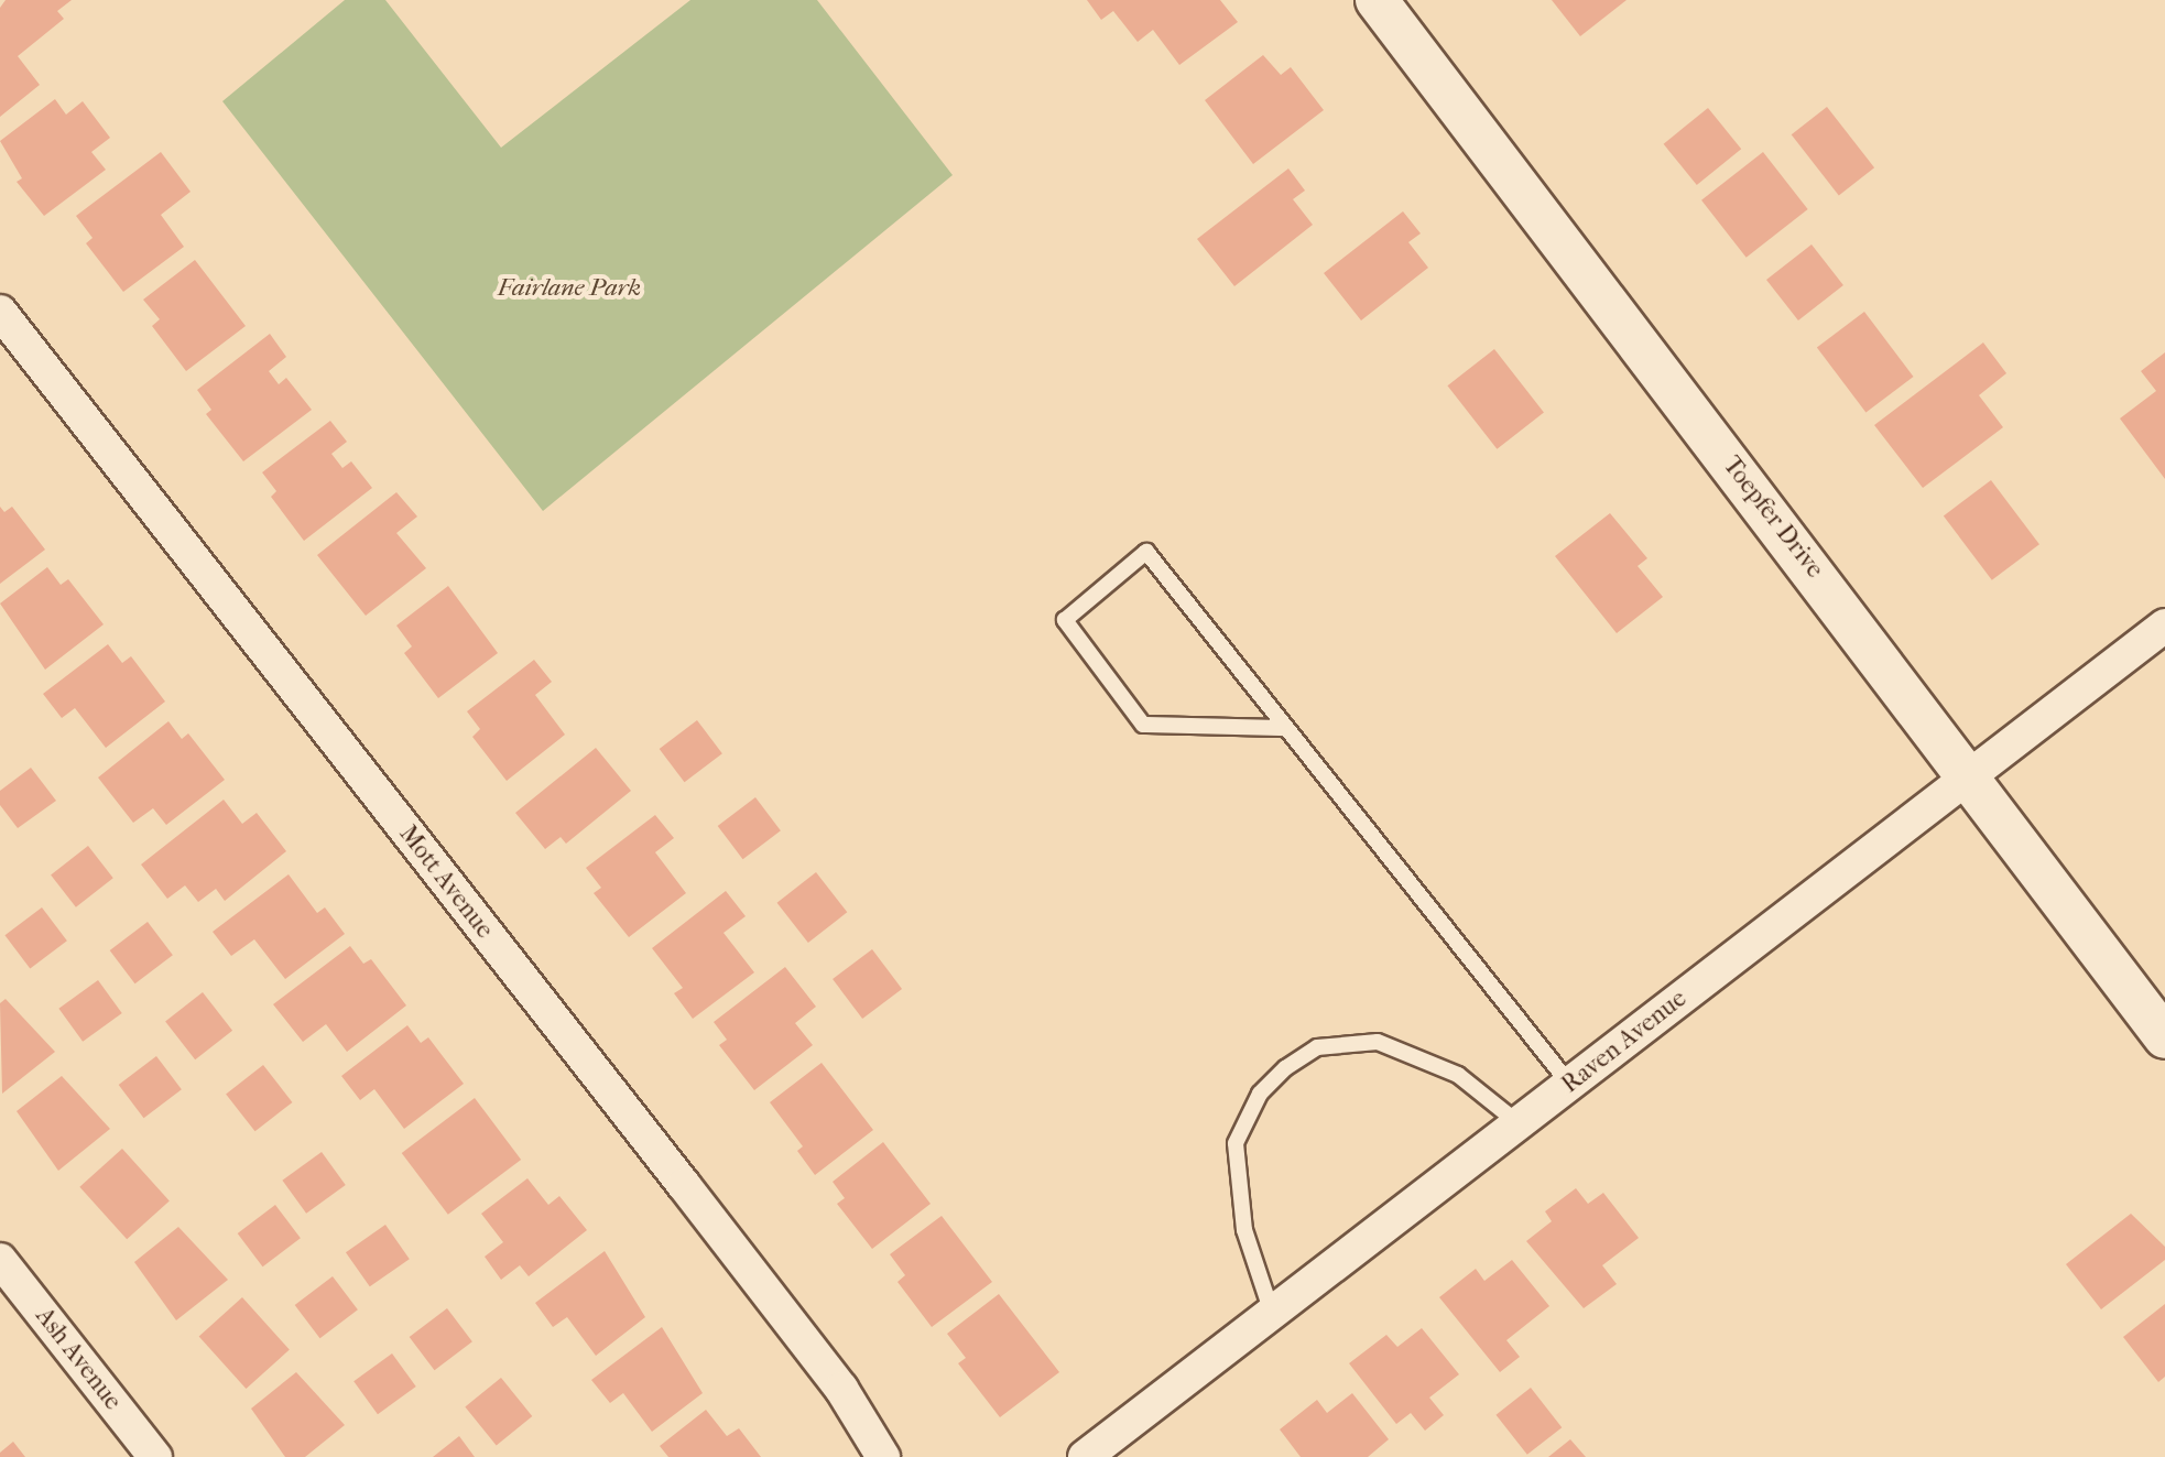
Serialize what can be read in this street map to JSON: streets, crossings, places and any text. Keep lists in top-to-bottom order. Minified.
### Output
{"streets":{"street":["Toepfer Drive","Mott Avenue","Raven Avenue","Ash Avenue"]},"crossings":[["Toepfer Drive","Raven Avenue"]],"parks":["Fairlane Park"]}
